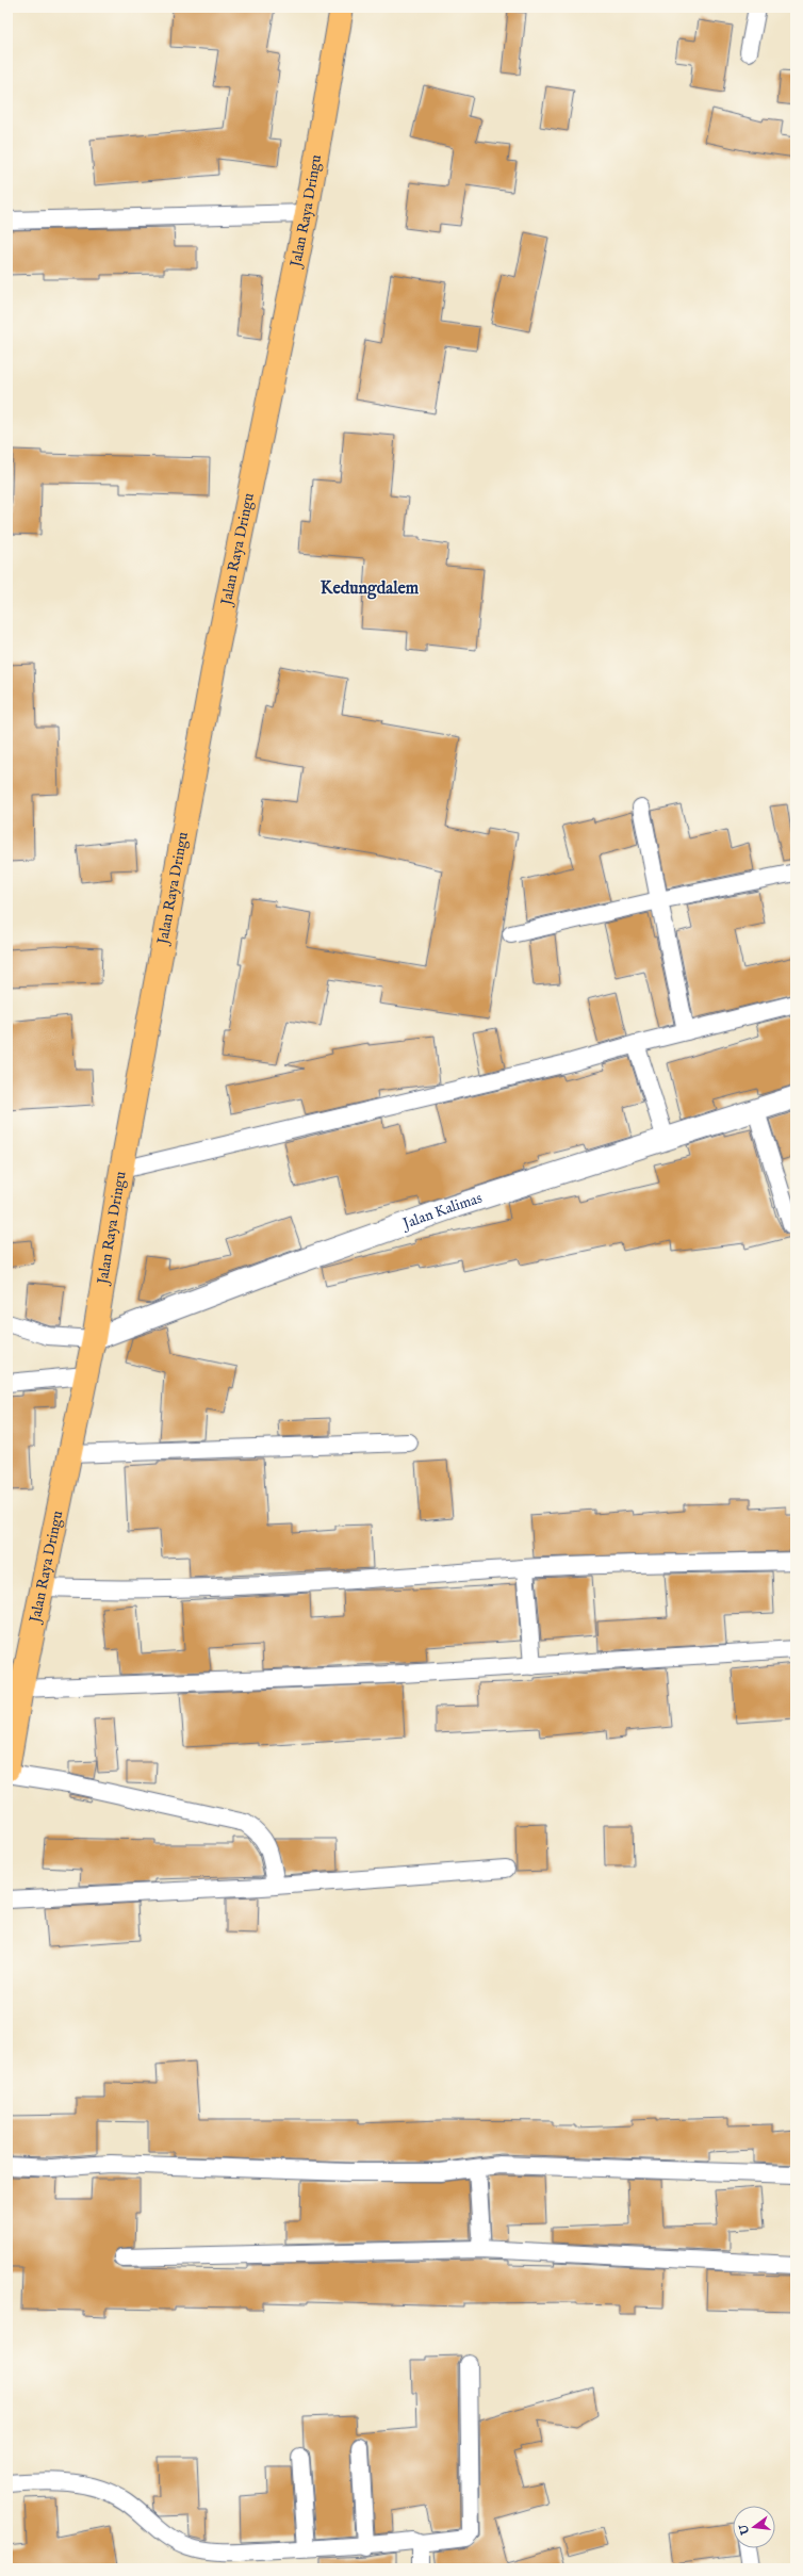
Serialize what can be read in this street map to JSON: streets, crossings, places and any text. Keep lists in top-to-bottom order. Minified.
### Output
{"streets":{"highway":["Jalan Raya Dringu"],"street":["Jalan Kalimas"]},"crossings":[["Jalan Raya Dringu","Jalan Kalimas"]],"districts":["Kedungdalem"],"north":"left"}
